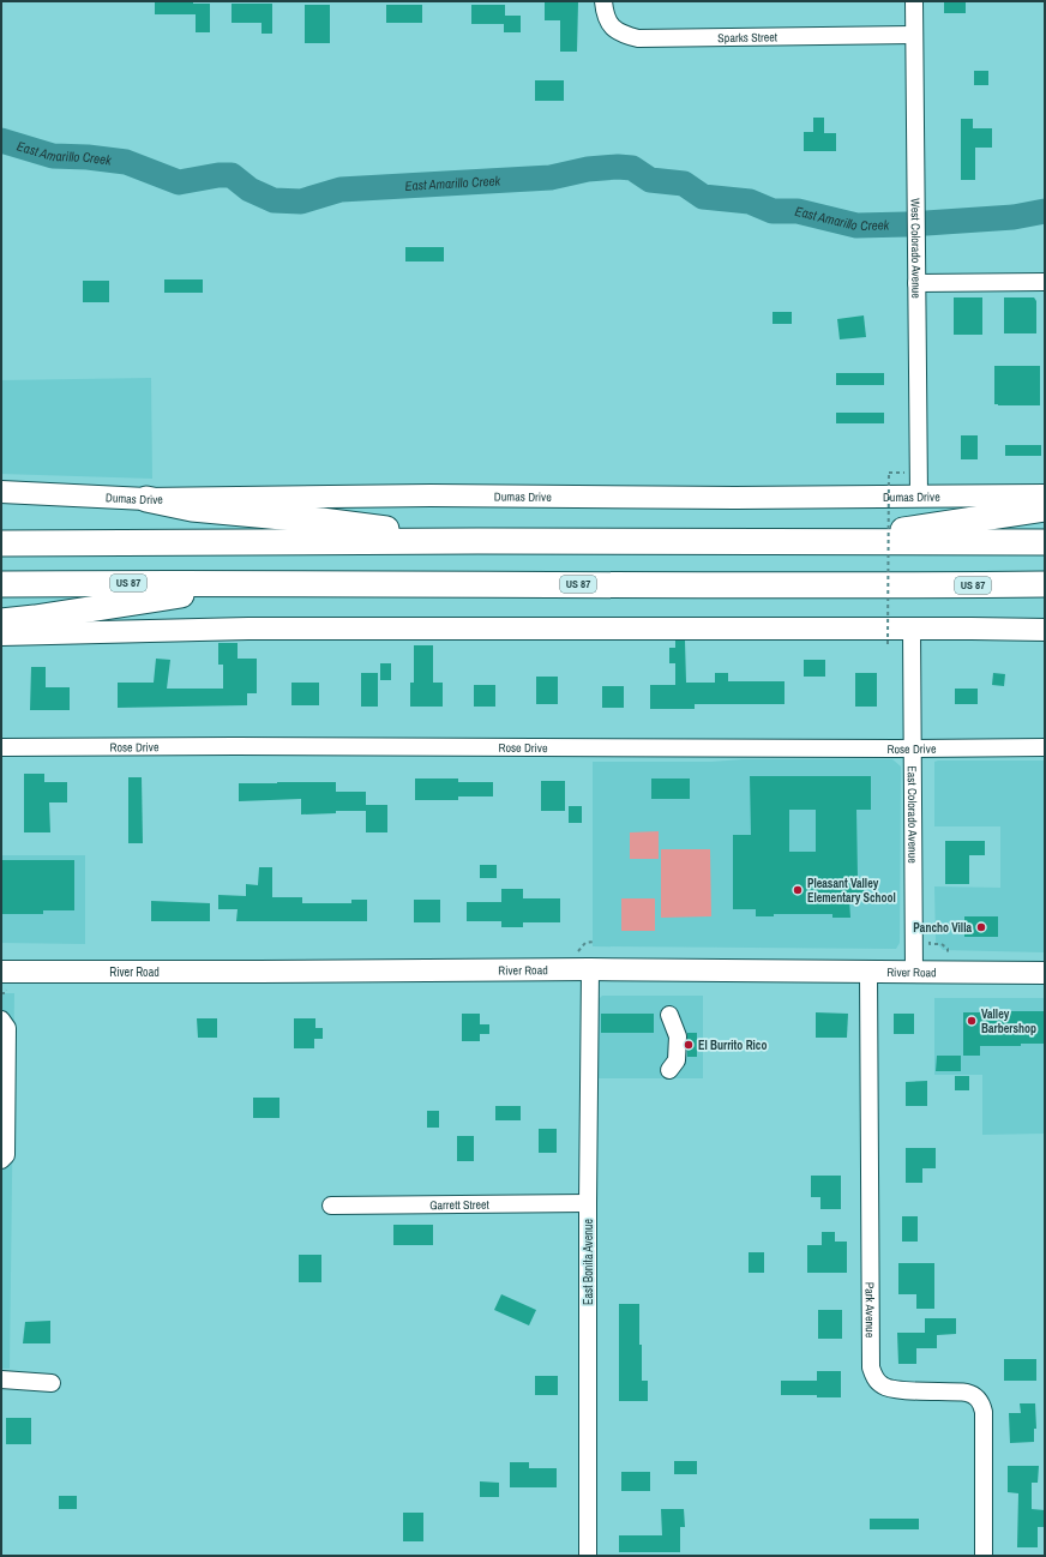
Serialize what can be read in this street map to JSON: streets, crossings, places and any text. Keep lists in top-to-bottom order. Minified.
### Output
{"streets":{"highway":["US 87"],"main road":["Dumas Drive","River Road"],"street":["Sparks Street","West Colorado Avenue","Rose Drive","East Colorado Avenue","Garrett Street","East Bonita Avenue","Park Avenue"]},"crossings":[["Sparks Street","West Colorado Avenue"],["West Colorado Avenue","Dumas Drive"],["Rose Drive","East Colorado Avenue"],["East Colorado Avenue","River Road"],["River Road","East Bonita Avenue"],["River Road","Park Avenue"],["Garrett Street","East Bonita Avenue"]],"water":["East Amarillo Creek"],"places":["Pleasant Valley Elementary School","Pancho Villa","Valley Barbershop","El Burrito Rico"]}
